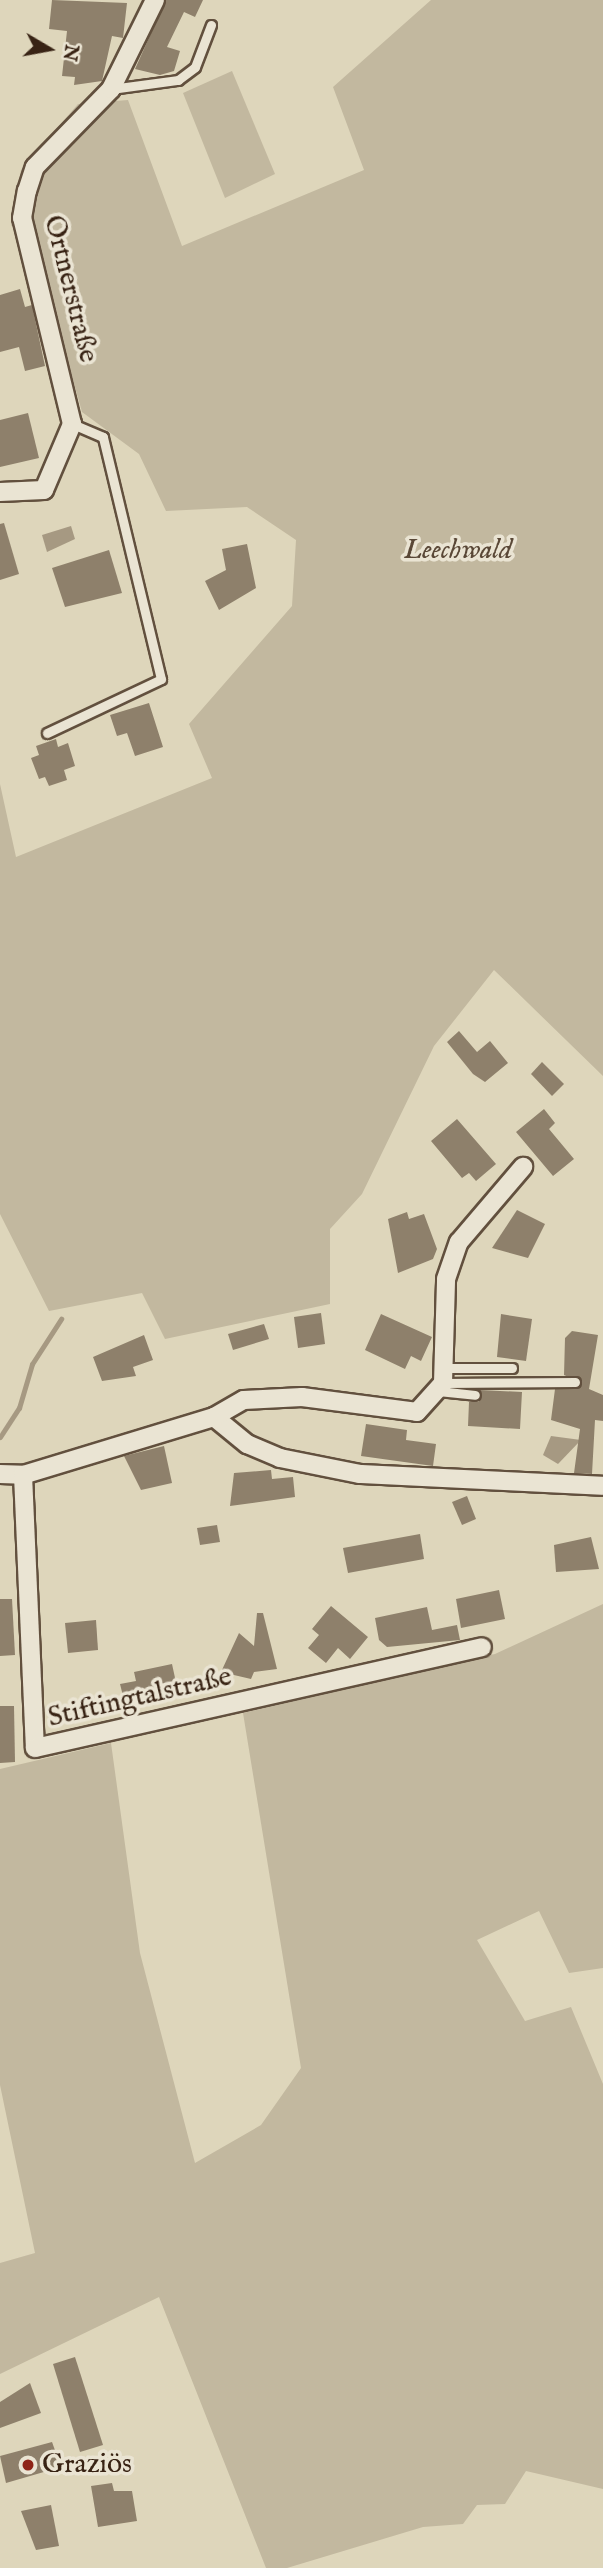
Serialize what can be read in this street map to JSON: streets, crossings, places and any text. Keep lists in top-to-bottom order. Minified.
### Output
{"streets":{"street":["Ortnerstraße","Stiftingtalstraße"]},"parks":["Leechwald"],"places":["Graziös"],"north":"right"}
